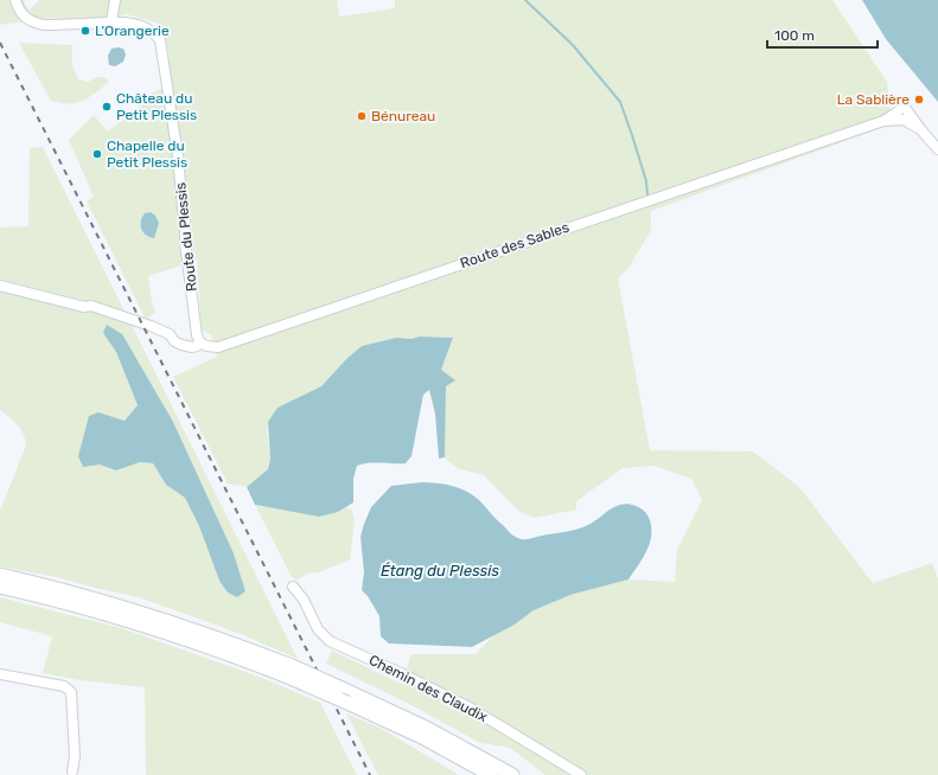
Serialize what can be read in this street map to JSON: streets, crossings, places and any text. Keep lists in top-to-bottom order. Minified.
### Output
{"streets":{"street":["Route du Plessis","Route des Sables","Chemin des Claudix"]},"crossings":[["Route du Plessis","Route des Sables"]],"water":["Étang du Plessis"],"places":["L'Orangerie","La Sablière","Château du Petit Plessis","Bénureau","Chapelle du Petit Plessis"],"scale_bar":"100 m"}
